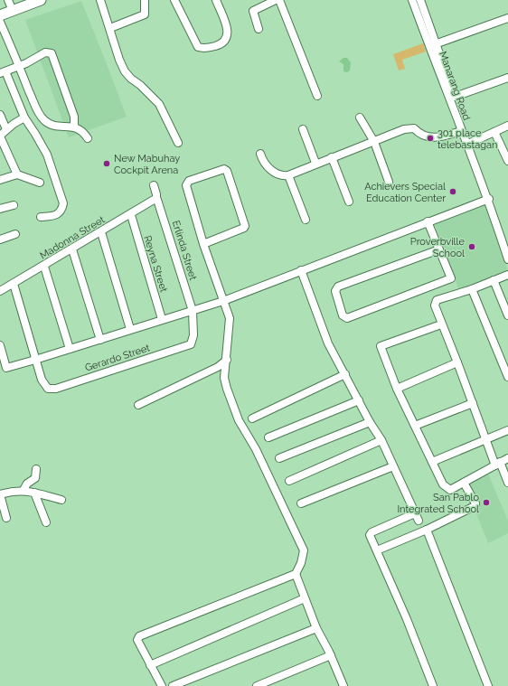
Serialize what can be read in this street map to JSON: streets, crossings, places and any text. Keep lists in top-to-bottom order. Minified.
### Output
{"streets":{"street":["Manarang Road","Madonna Street","Erlinda Street","Reyna Street","Gerardo Street"]},"crossings":[["Madonna Street","Erlinda Street"],["Madonna Street","Reyna Street"],["Erlinda Street","Gerardo Street"]],"places":["301 place telebastagan","New Mabuhay Cockpit Arena","Achievers Special Education Center","Proverbville School","San Pablo Integrated School"]}
